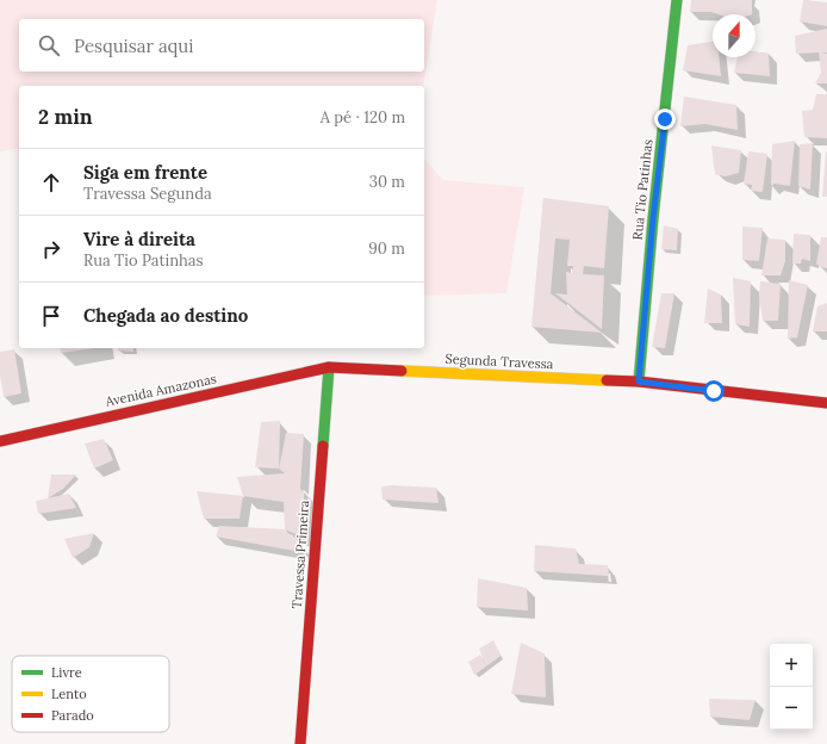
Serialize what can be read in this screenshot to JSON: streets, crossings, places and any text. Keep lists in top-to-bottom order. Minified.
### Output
{"streets":{"street":["Rua Tio Patinhas","Segunda Travessa","Avenida Amazonas","Travessa Primeira"]},"crossings":[["Rua Tio Patinhas","Segunda Travessa"],["Segunda Travessa","Avenida Amazonas"],["Segunda Travessa","Travessa Primeira"],["Avenida Amazonas","Travessa Primeira"]],"legend":["Livre","Lento","Parado"],"north":"top","page":{"search":"Pesquisar aqui","heading":["2 min","A pé · 120 m"],"list":[["Siga em frente","Travessa Segunda","30 m"],["Vire à direita","Rua Tio Patinhas","90 m"],"Chegada ao destino"],"map_buttons":["+","−"]}}
